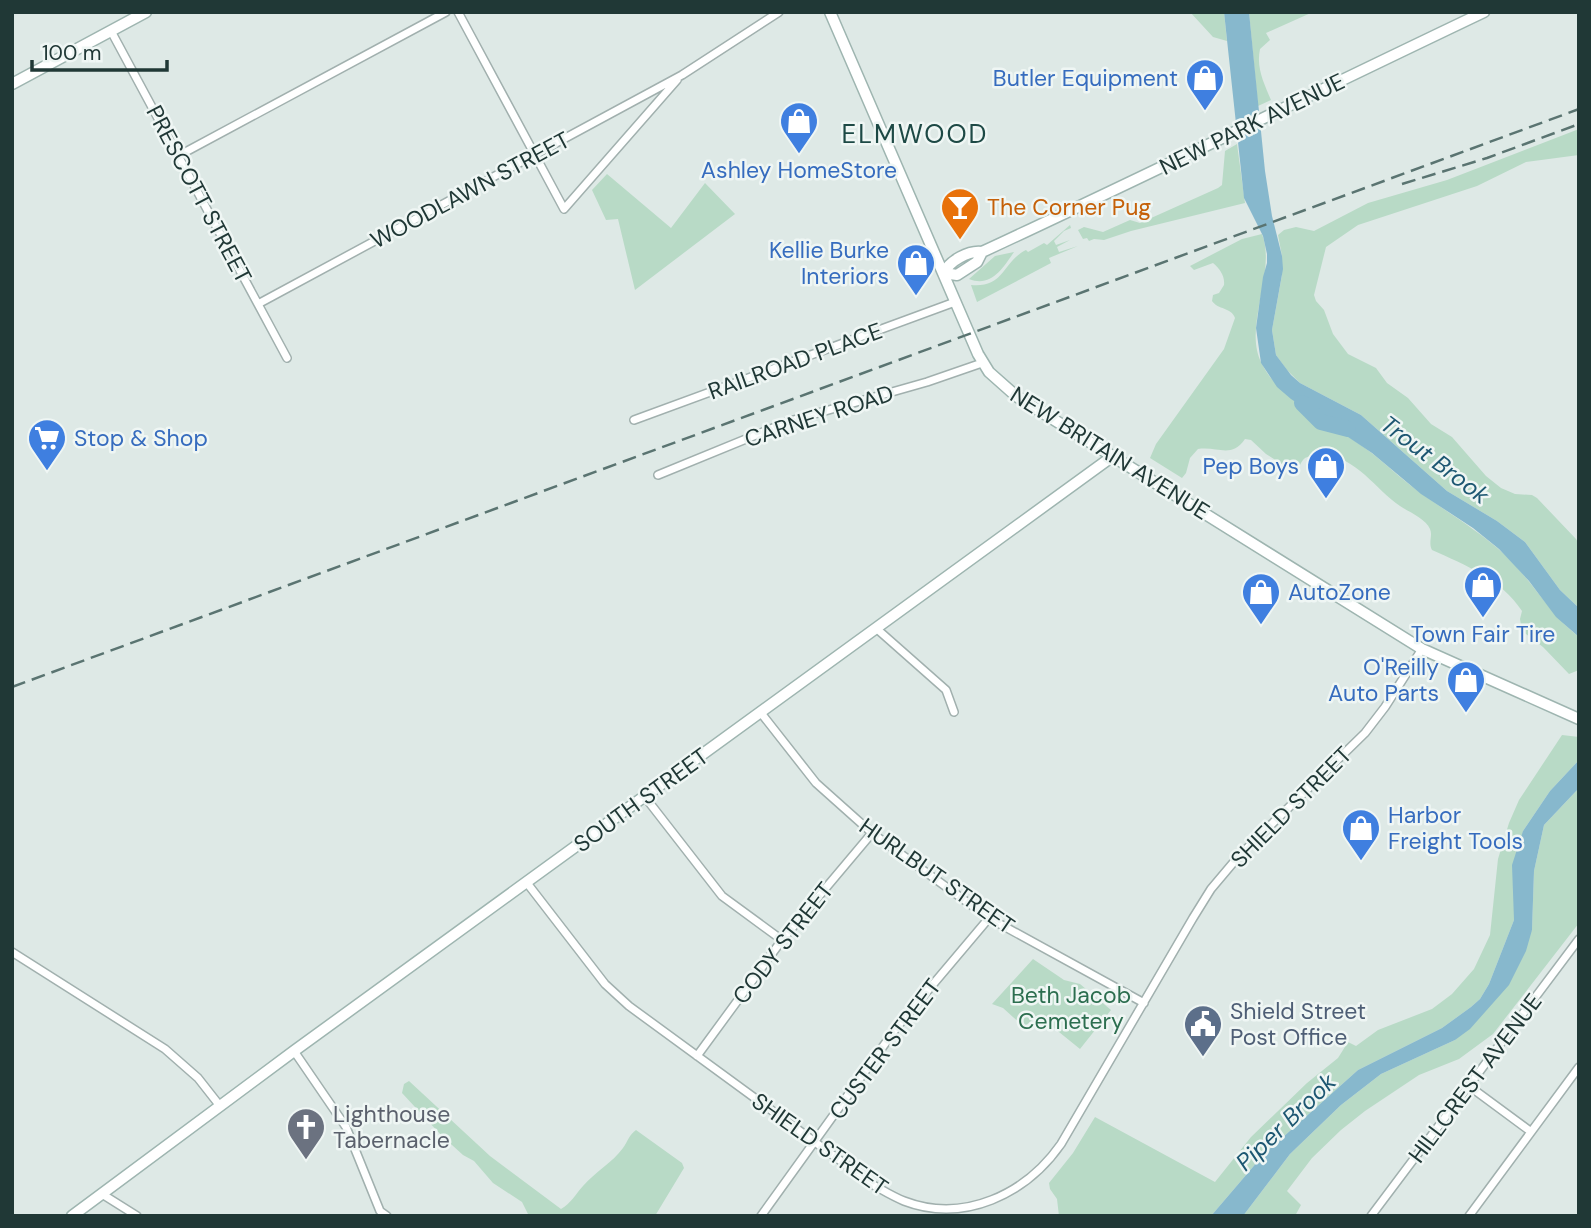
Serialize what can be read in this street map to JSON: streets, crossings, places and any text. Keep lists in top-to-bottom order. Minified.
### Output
{"streets":{"main road":["NEW PARK AVENUE","NEW BRITAIN AVENUE","SOUTH STREET"],"street":["WOODLAWN STREET","PRESCOTT STREET","RAILROAD PLACE","CARNEY ROAD","SHIELD STREET","HURLBUT STREET","CODY STREET","CUSTER STREET","HILLCREST AVENUE"]},"crossings":[["NEW PARK AVENUE","NEW BRITAIN AVENUE"],["WOODLAWN STREET","PRESCOTT STREET"],["RAILROAD PLACE","NEW BRITAIN AVENUE"],["CARNEY ROAD","NEW BRITAIN AVENUE"],["NEW BRITAIN AVENUE","SOUTH STREET"],["NEW BRITAIN AVENUE","SHIELD STREET"],["SOUTH STREET","SHIELD STREET"],["SOUTH STREET","HURLBUT STREET"],["SHIELD STREET","HURLBUT STREET"],["SHIELD STREET","CODY STREET"],["SHIELD STREET","CUSTER STREET"],["HURLBUT STREET","CODY STREET"],["HURLBUT STREET","CUSTER STREET"]],"districts":["ELMWOOD"],"water":["Trout Brook","Piper Brook"],"parks":["Beth Jacob Cemetery"],"places":{"shop":["Butler Equipment","Ashley HomeStore","Kellie Burke Interiors","Pep Boys","Town Fair Tire","AutoZone","O'Reilly Auto Parts","Harbor Freight Tools"],"bar":["The Corner Pug"],"supermarket":["Stop & Shop"],"public building":["Shield Street Post Office"],"church":["Lighthouse Tabernacle"]},"scale_bar":"100 m"}
